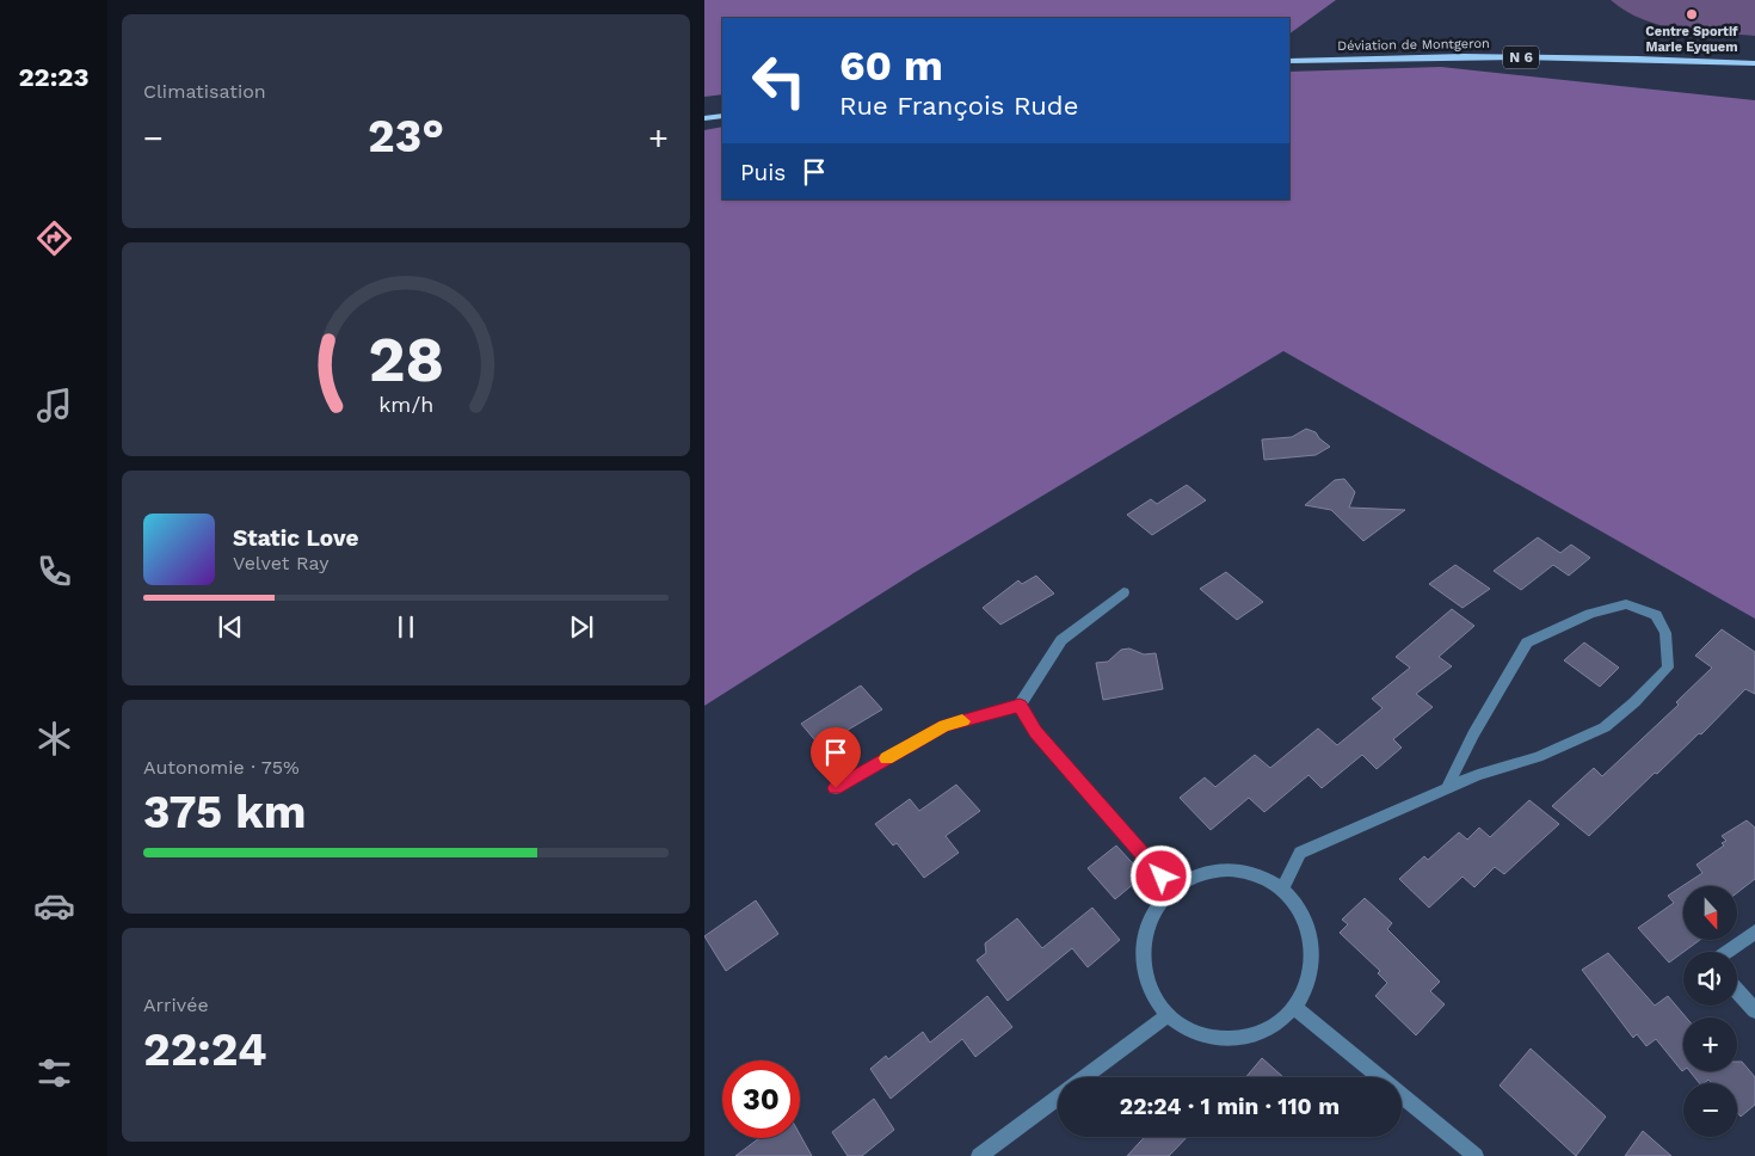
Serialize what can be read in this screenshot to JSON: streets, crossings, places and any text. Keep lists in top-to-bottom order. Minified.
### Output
{"streets":{"main road":["Déviation de Montgeron","N 6"]},"places":["Centre Sportif Marie Eyquem"],"north":"bottom","page":{"tabs":"22:23","tile":["Climatisation",["Autonomie · 75%","375 km"],["Arrivée","22:24"]],"turn":["60 m","Rue François Rude"],"heat":["−","23°","+"],"then":"Puis","song":["Static Love","Velvet Ray"],"map_buttons":["+","−"],"limit":"30","trip":"22:24 · 1 min · 110 m","gauge":["28","km/h"]}}
